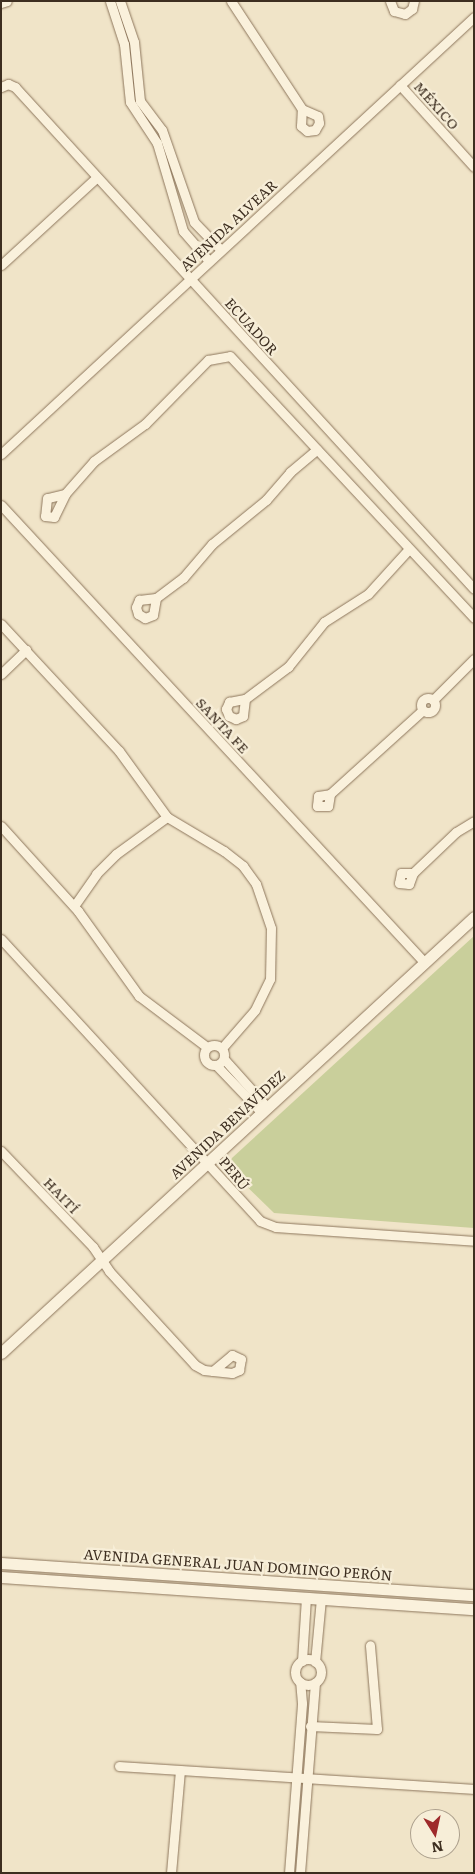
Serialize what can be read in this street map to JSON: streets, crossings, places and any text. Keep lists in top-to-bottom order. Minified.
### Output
{"streets":{"main road":["AVENIDA BENAVÍDEZ","AVENIDA GENERAL JUAN DOMINGO PERÓN"],"street":["MÉXICO","AVENIDA ALVEAR","ECUADOR","SANTA FE","PERÚ","HAITÍ"]},"crossings":[["MÉXICO","AVENIDA ALVEAR"],["AVENIDA ALVEAR","ECUADOR"],["SANTA FE","AVENIDA BENAVÍDEZ"],["AVENIDA BENAVÍDEZ","PERÚ"],["AVENIDA BENAVÍDEZ","HAITÍ"]],"north":"bottom"}
